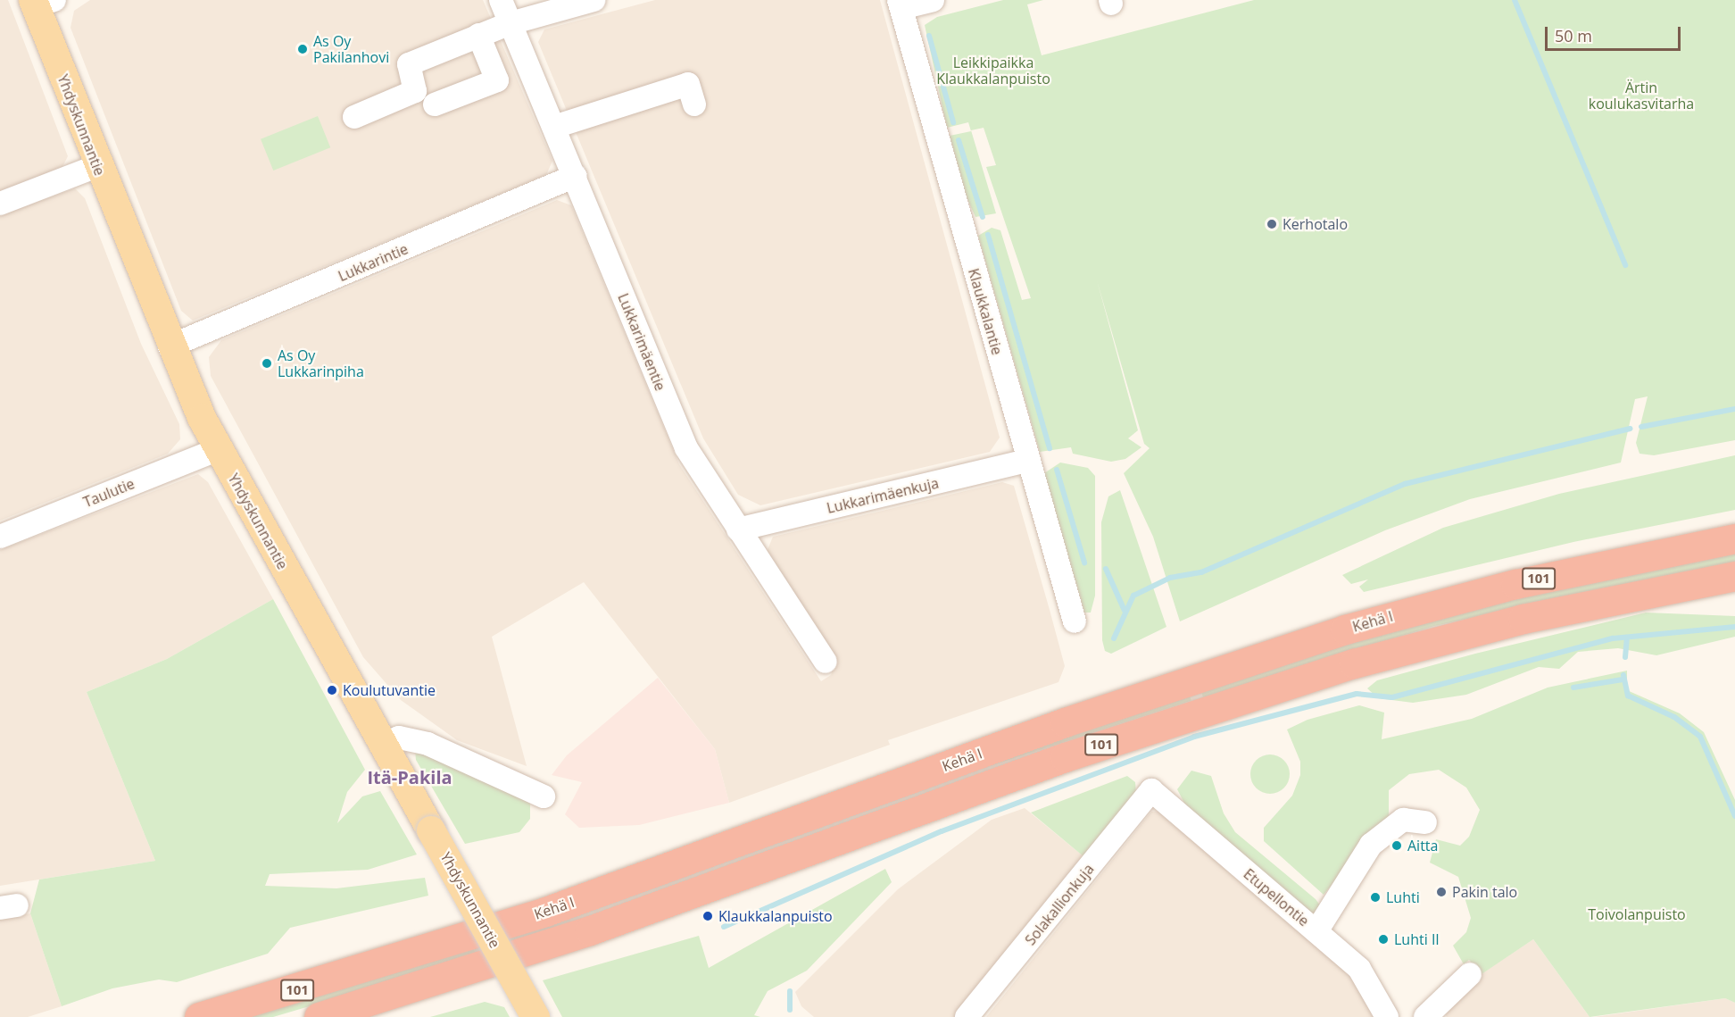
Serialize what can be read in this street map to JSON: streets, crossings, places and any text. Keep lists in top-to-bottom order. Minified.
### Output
{"streets":{"highway":["101","Kehä I"],"main road":["Yhdyskunnantie"],"street":["Lukkarintie","Klaukkalantie","Lukkarimäentie","Taulutie","Lukkarimäenkuja","Etupellontie","Solakallionkuja"]},"crossings":[["Yhdyskunnantie","Lukkarintie"],["Yhdyskunnantie","Taulutie"],["Lukkarintie","Lukkarimäentie"],["Klaukkalantie","Lukkarimäenkuja"],["Lukkarimäentie","Lukkarimäenkuja"],["Etupellontie","Solakallionkuja"]],"districts":["Itä-Pakila"],"parks":["Leikkipaikka Klaukkalanpuisto","Ärtin koulukasvitarha","Toivolanpuisto"],"places":["As Oy Pakilanhovi","Kerhotalo","As Oy Lukkarinpiha","Koulutuvantie","Aitta","Pakin talo","Luhti","Klaukkalanpuisto","Luhti II"],"scale_bar":"50 m"}
